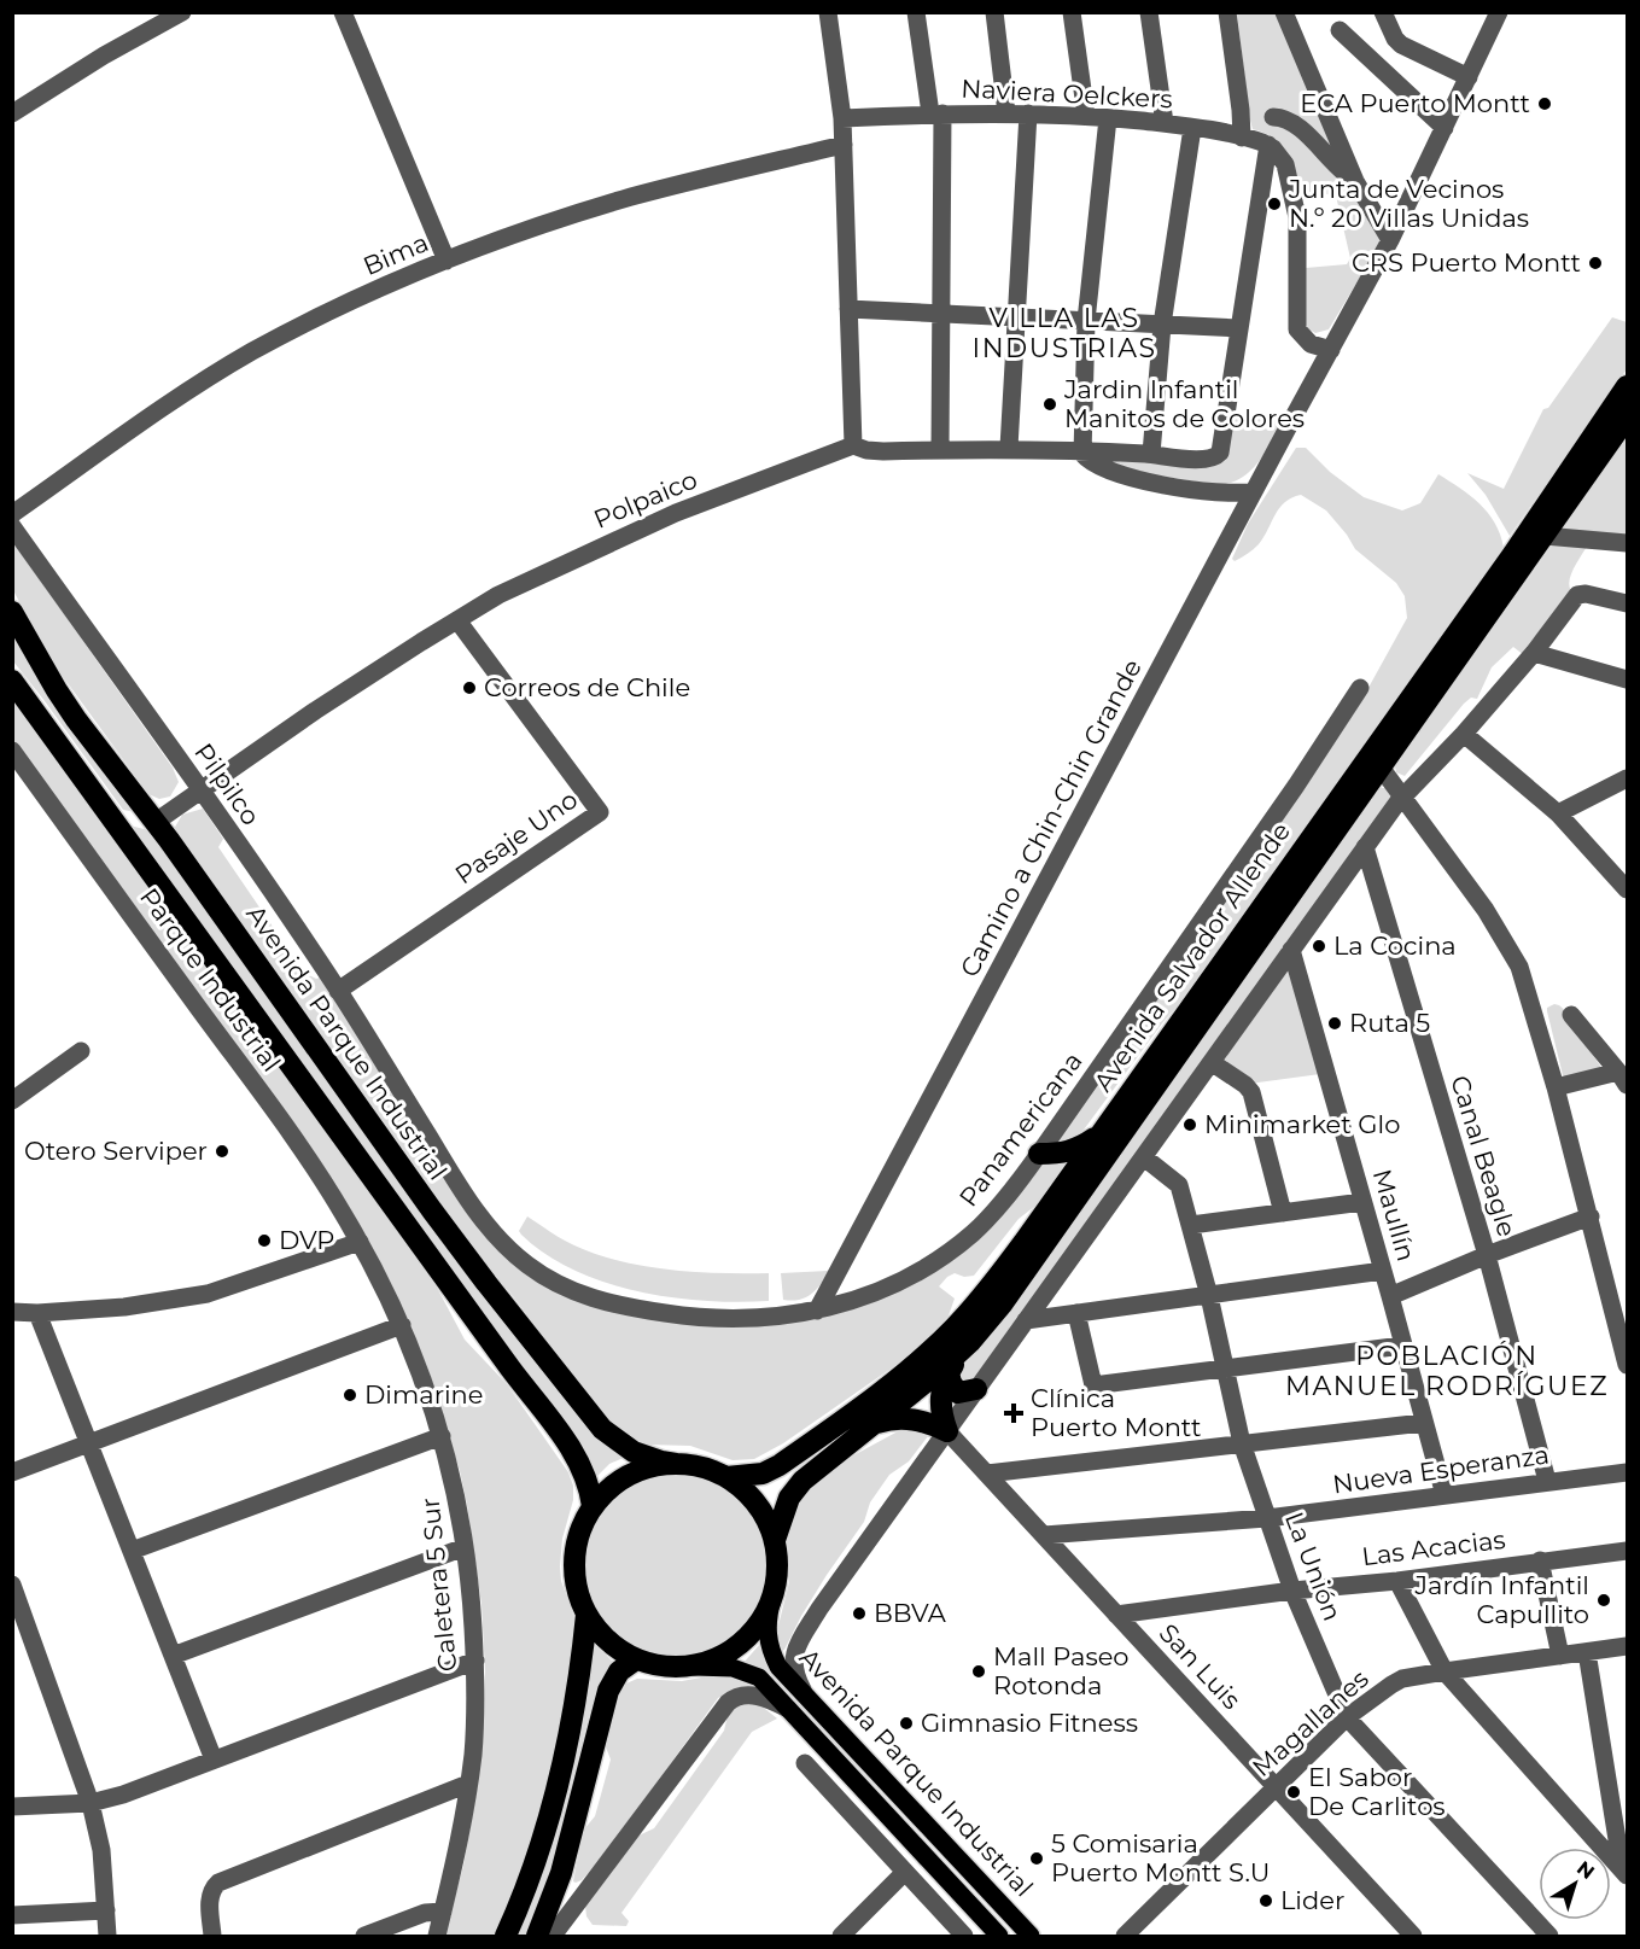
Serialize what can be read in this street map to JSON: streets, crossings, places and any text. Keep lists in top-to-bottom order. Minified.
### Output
{"streets":{"highway":["Avenida Salvador Allende","Avenida Parque Industrial"],"street":["Naviera Oelckers","Bima","Polpaico","Pilpilco","Camino a Chin-Chin Grande","Pasaje Uno","Parque Industrial","Panamericana","Canal Beagle","Maullín","Nueva Esperanza","Las Acacias","La Unión","Caletera 5 Sur","San Luis","Magallanes"]},"crossings":[["Polpaico","Pilpilco"],["Polpaico","Pasaje Uno"],["Polpaico","Avenida Parque Industrial"],["Pilpilco","Pasaje Uno"],["Pilpilco","Panamericana"],["Camino a Chin-Chin Grande","Panamericana"],["Avenida Salvador Allende","Avenida Parque Industrial"],["Parque Industrial","Caletera 5 Sur"],["Canal Beagle","Nueva Esperanza"],["Maullín","Nueva Esperanza"],["Nueva Esperanza","La Unión"],["Nueva Esperanza","San Luis"],["Las Acacias","La Unión"],["Las Acacias","San Luis"],["La Unión","Magallanes"],["San Luis","Magallanes"]],"districts":["VILLA LAS INDUSTRIAS","POBLACIÓN MANUEL RODRÍGUEZ"],"places":{"other":["ECA Puerto Montt","Junta de Vecinos N.º 20 Villas Unidas","CRS Puerto Montt","Jardin Infantil Manitos de Colores","Correos de Chile","La Cocina","Ruta 5","Minimarket Glo","Otero Serviper","DVP","Dimarine","Jardín Infantil Capullito","BBVA","Mall Paseo Rotonda","Gimnasio Fitness","El Sabor De Carlitos","5 Comisaria Puerto Montt S.U","Lider"],"health":["Clínica Puerto Montt"]},"north":"top right"}
